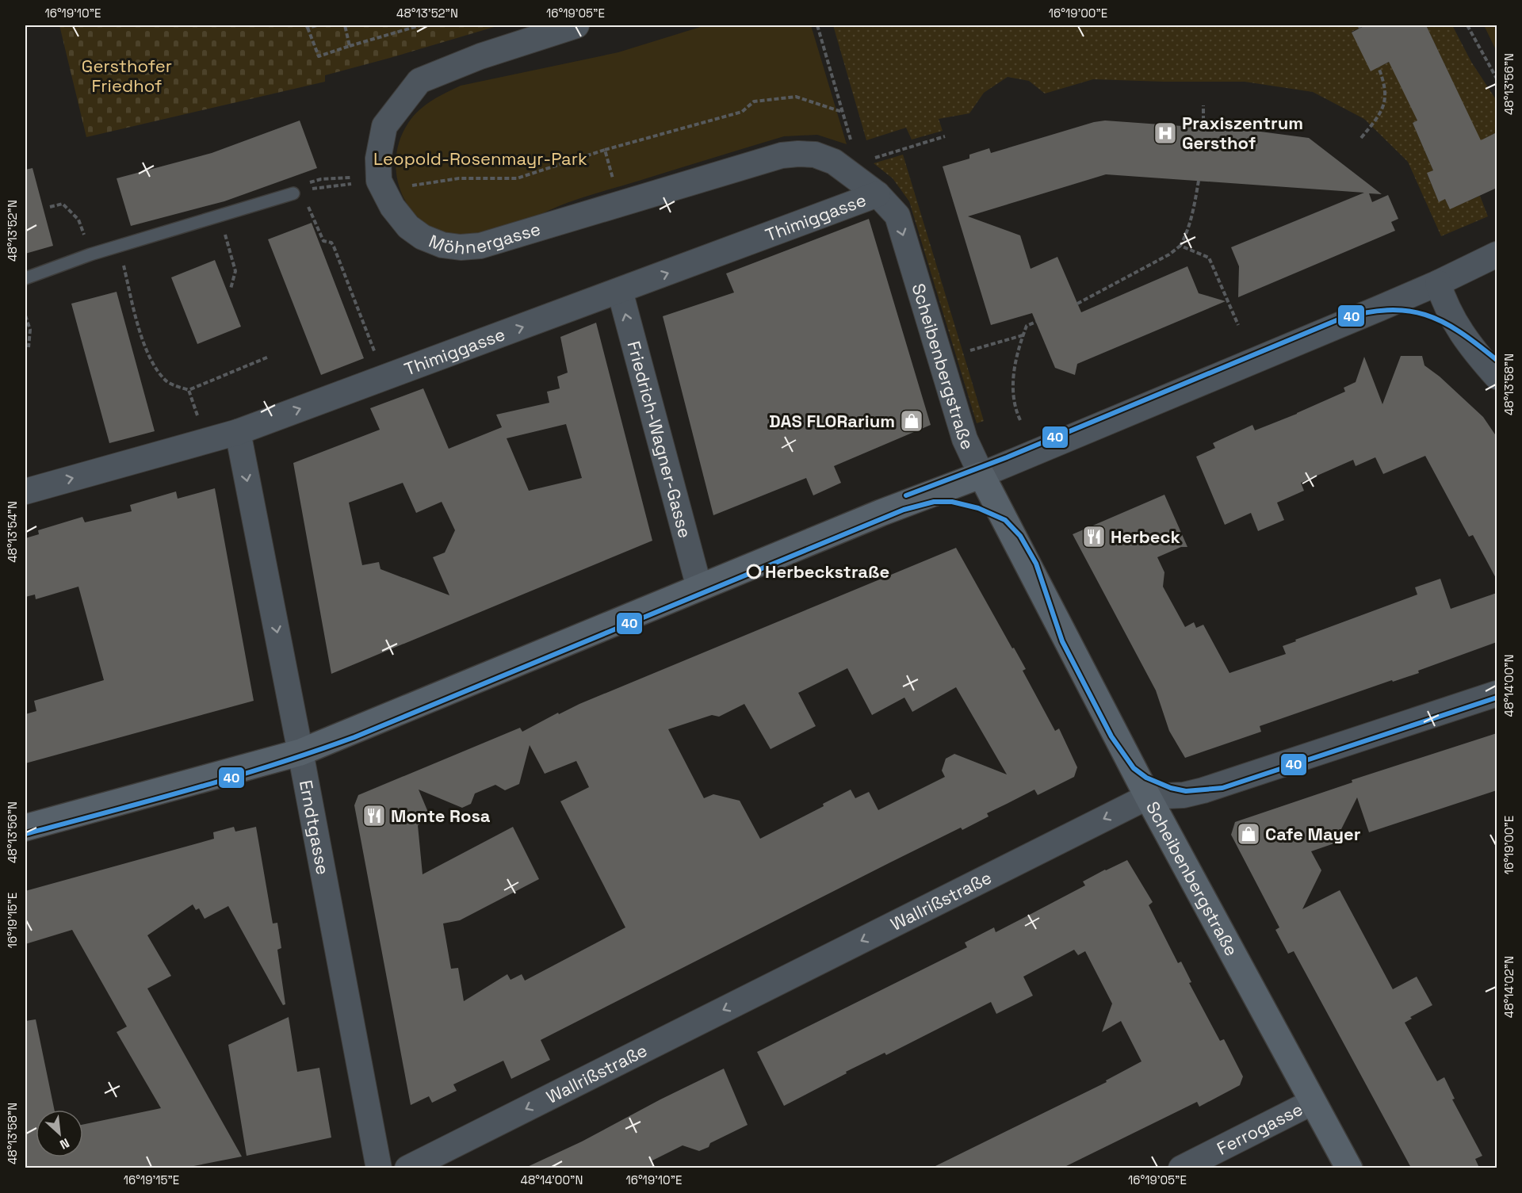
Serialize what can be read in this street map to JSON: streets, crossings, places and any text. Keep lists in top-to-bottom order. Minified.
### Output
{"streets":{"street":["Thimiggasse","Möhnergasse","Scheibenbergstraße","Friedrich-Wagner-Gasse","Erndtgasse","Wallrißstraße","Ferrogasse"]},"crossings":[["Thimiggasse","Möhnergasse"],["Thimiggasse","Scheibenbergstraße"],["Thimiggasse","Friedrich-Wagner-Gasse"],["Thimiggasse","Erndtgasse"],["Möhnergasse","Scheibenbergstraße"],["Scheibenbergstraße","Wallrißstraße"],["Scheibenbergstraße","Ferrogasse"]],"one_way":["Thimiggasse","Friedrich-Wagner-Gasse","Erndtgasse","Wallrißstraße"],"parks":["Gersthofer Friedhof","Leopold-Rosenmayr-Park"],"places":{"hospital":["Praxiszentrum Gersthof"],"shop":["DAS FLORarium","Cafe Mayer"],"restaurant":["Herbeck","Monte Rosa"],"other":["Herbeckstraße"]},"lines":["transit line 40"],"north":"bottom right","coordinates":["16°19'10\"E","48°13'52\"N","16°19'05\"E","16°19'00\"E","48°13'56\"N","48°13'58\"N","48°13'54\"N","48°14'00\"N","16°19'15\"E","48°14'02\"N"]}
